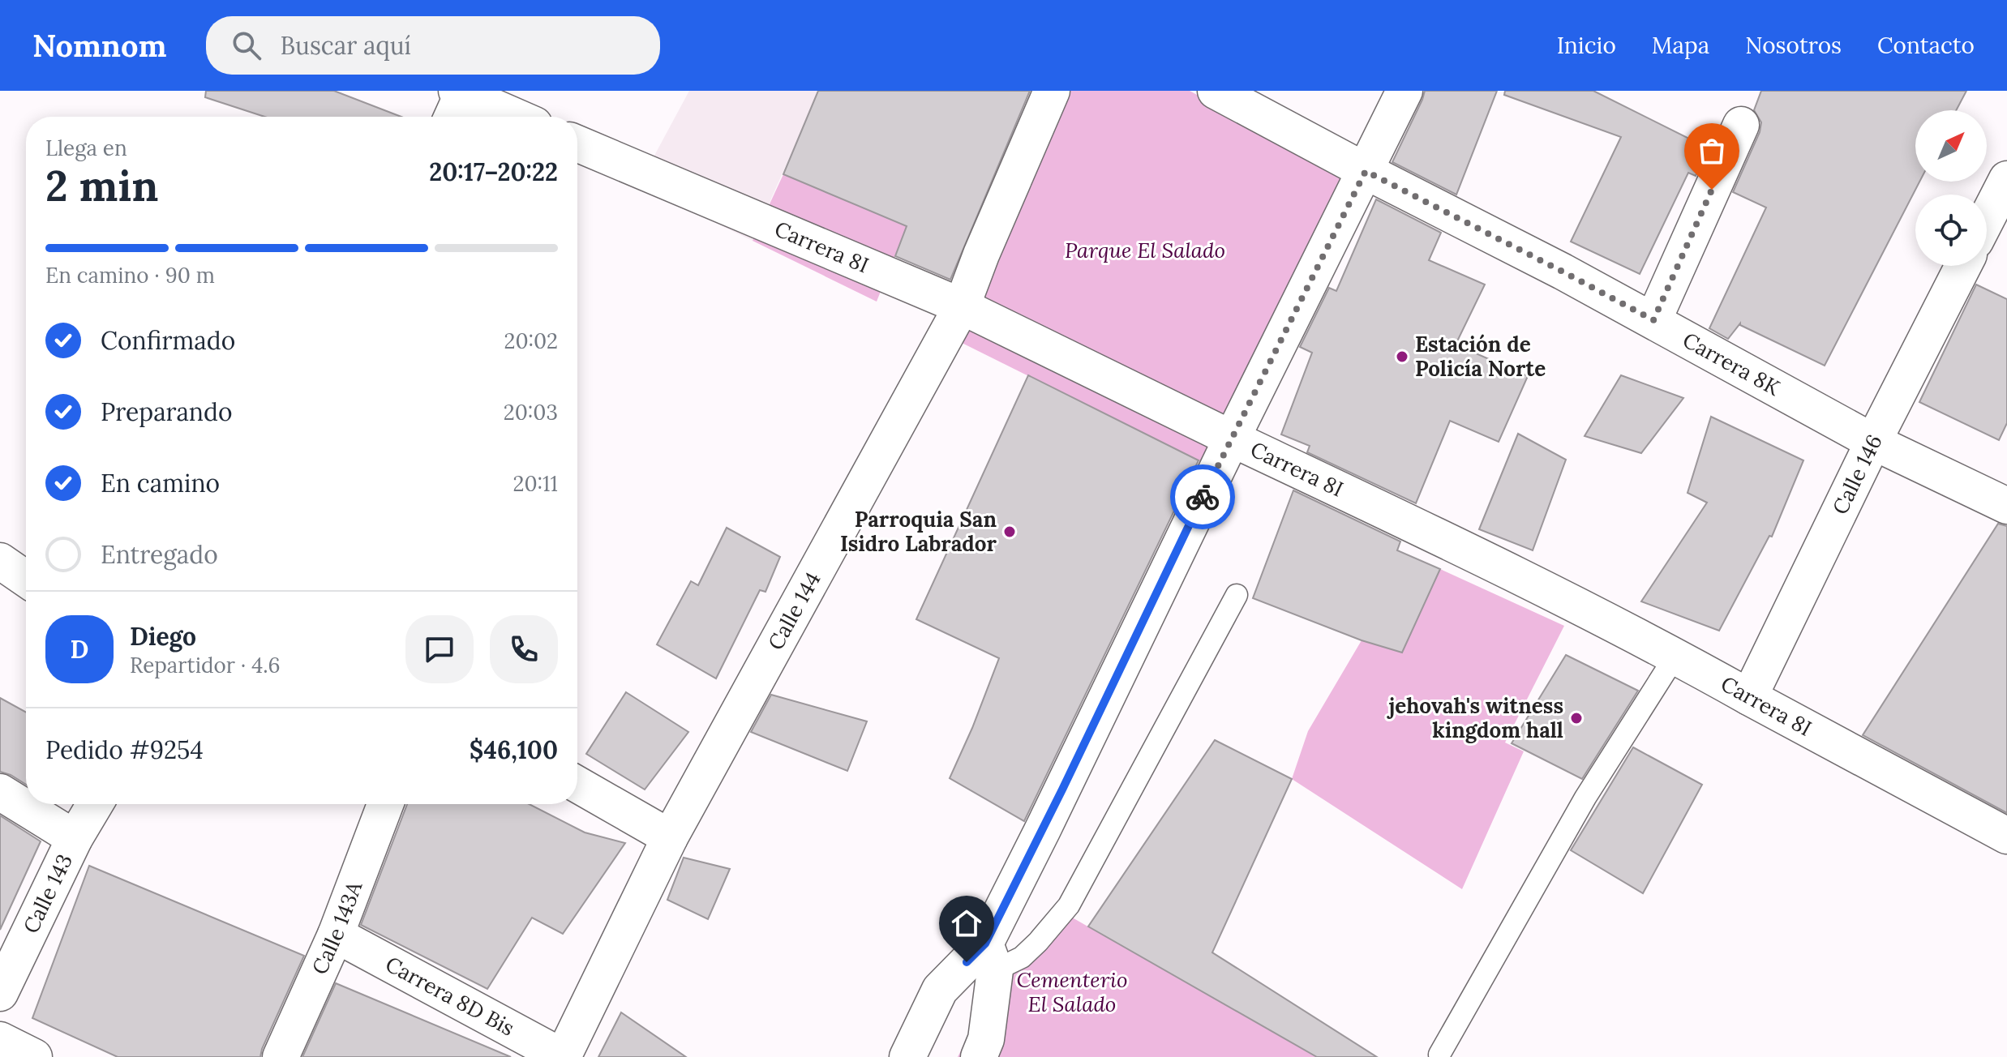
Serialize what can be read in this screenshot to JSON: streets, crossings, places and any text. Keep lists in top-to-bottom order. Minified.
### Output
{"streets":{"street":["Carrera 8I","Carrera 8K","Calle 146","Calle 144","Calle 143","Calle 143A","Carrera 8D Bis"]},"crossings":[["Carrera 8I","Calle 146"],["Carrera 8I","Calle 144"],["Carrera 8K","Calle 146"],["Calle 144","Carrera 8D Bis"],["Calle 143A","Carrera 8D Bis"]],"parks":["Parque El Salado","Cementerio El Salado"],"places":["Estación de Policía Norte","Parroquia San Isidro Labrador","jehovah's witness kingdom hall"],"north":"top right","page":{"header":"Nomnom","search":"Buscar aquí","nav":["Inicio","Mapa","Nosotros","Contacto"],"heading":["2 min","Llega en","20:17–20:22"],"panel":["Diego","Repartidor · 4.6","Pedido #9254","$46,100"],"bar":"En camino · 90 m","list":[["Confirmado","20:02"],["Preparando","20:03"],["En camino","20:11"],"Entregado"],"round":"D"}}
